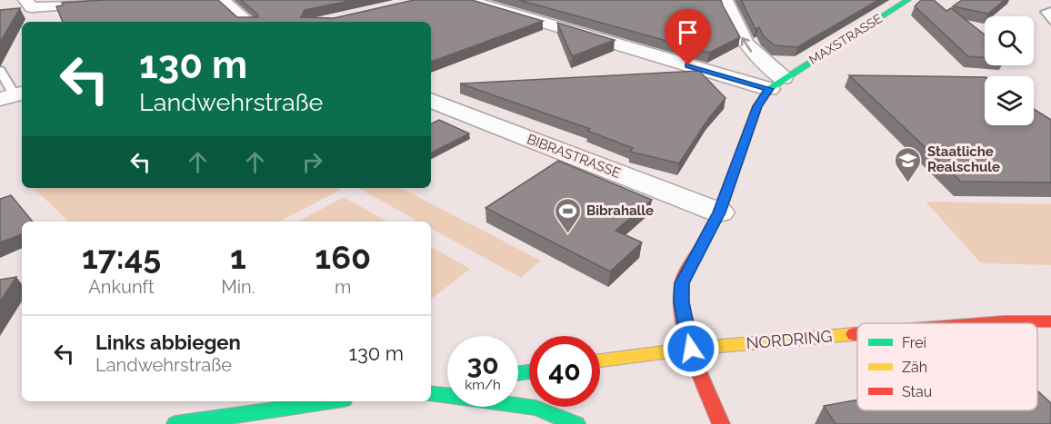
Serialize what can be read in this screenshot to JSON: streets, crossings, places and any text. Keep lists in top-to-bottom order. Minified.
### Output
{"streets":{"street":["MAXSTRASSE","BIBRASTRASSE","NORDRING"]},"places":{"school or university":["Staatliche Realschule"],"sports":["Bibrahalle"]},"legend":["Frei","Zäh","Stau"],"page":{"turn":["130 m","Landwehrstraße"],"eta":["17:45","Ankunft","1","Min.","160","m"],"list":[{"name":"Links abbiegen","note":"Landwehrstraße","value":"130 m"}],"speed":"30 km/h","limit":"40"}}
